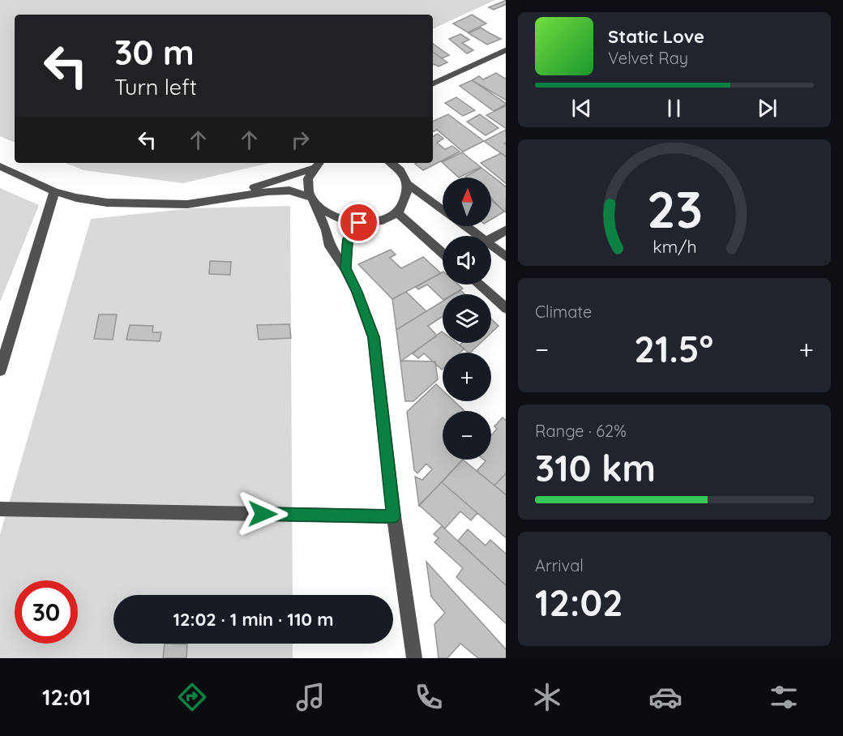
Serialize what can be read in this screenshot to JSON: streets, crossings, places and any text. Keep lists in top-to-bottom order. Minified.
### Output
{"north":"top","page":{"turn":["30 m","Turn left"],"song":["Static Love","Velvet Ray"],"map_buttons":["+","−"],"tile":["Climate",["Range · 62%","310 km"],["Arrival","12:02"]],"heat":["−","21.5°","+"],"limit":"30","trip":"12:02 · 1 min · 110 m","tabs":"12:01","gauge":["23","km/h"]}}
